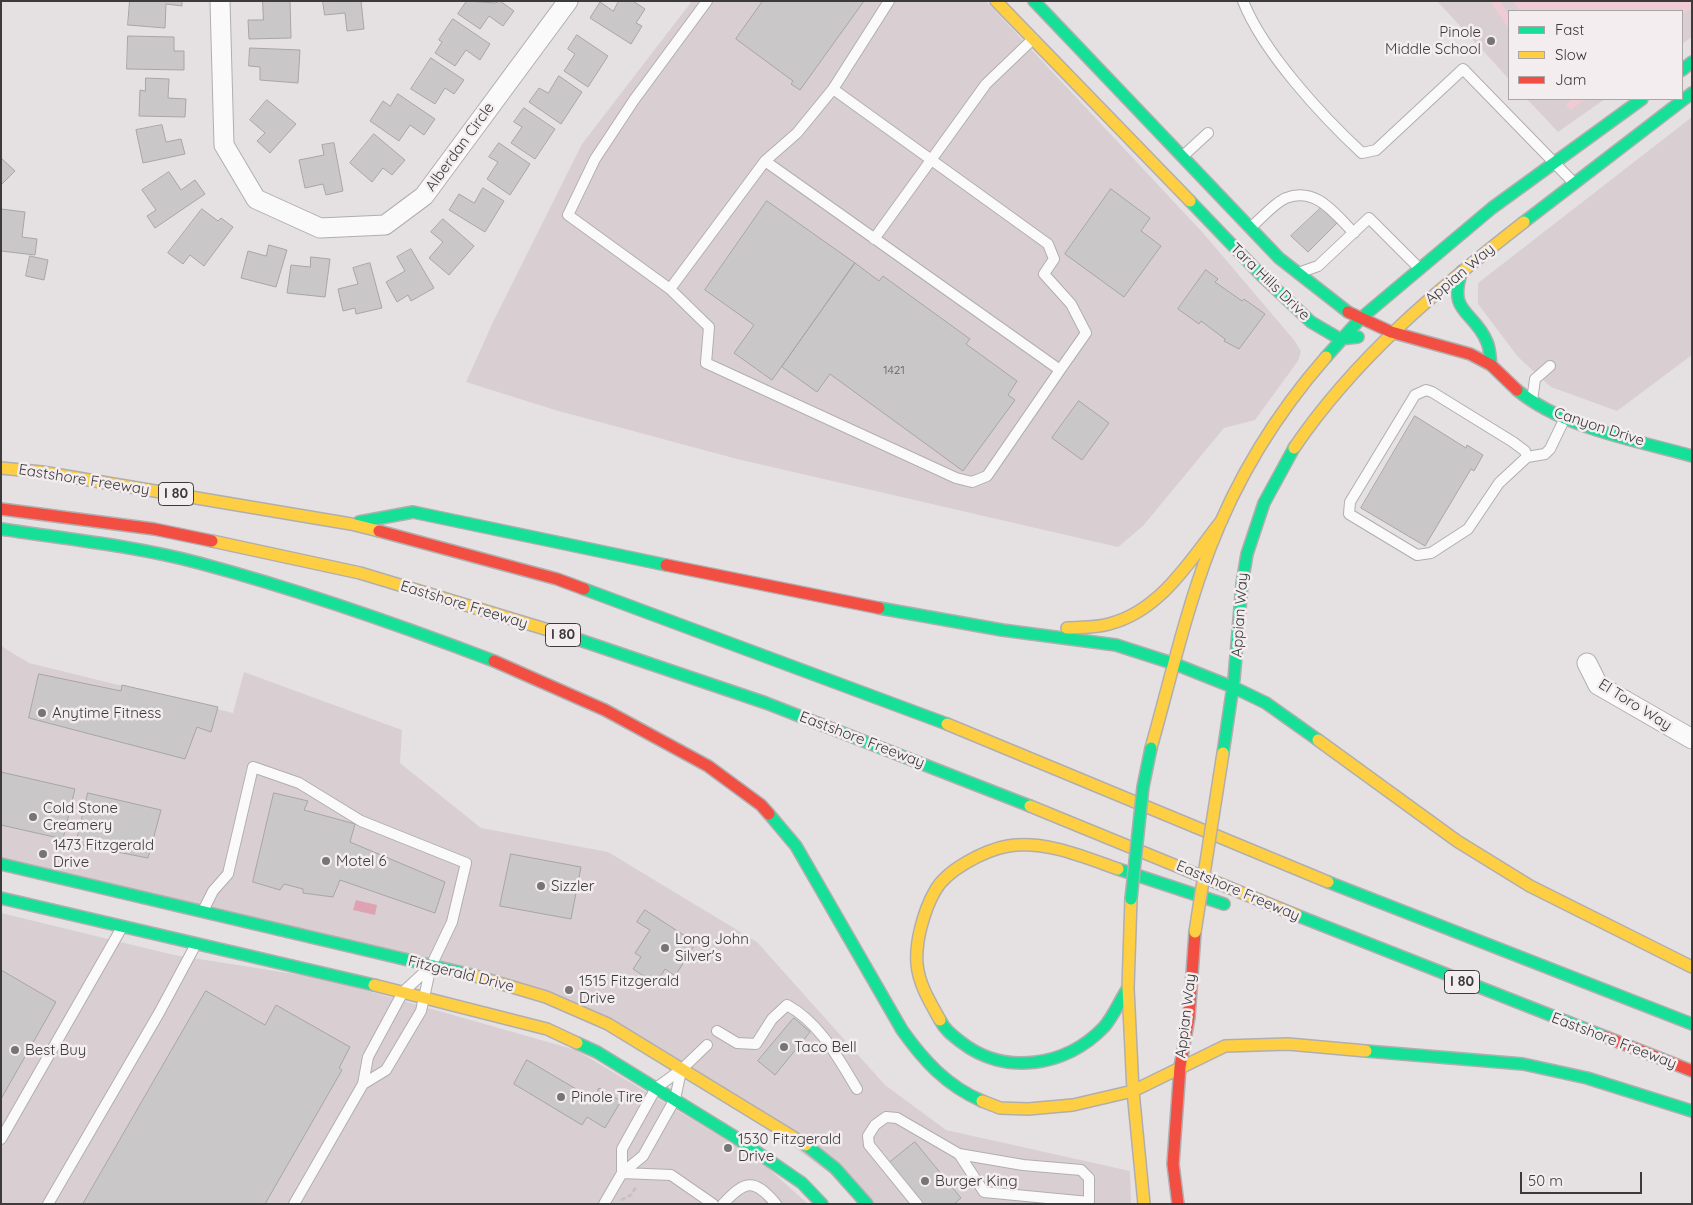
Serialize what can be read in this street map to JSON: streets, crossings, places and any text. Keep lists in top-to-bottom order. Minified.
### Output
{"streets":{"main road":["Appian Way","Tara Hills Drive","Canyon Drive","Eastshore Freeway","I 80","Fitzgerald Drive"],"street":["Alberdan Circle","El Toro Way"]},"crossings":[["Appian Way","Tara Hills Drive"],["Appian Way","Canyon Drive"],["Tara Hills Drive","Canyon Drive"]],"places":["Pinole Middle School","Anytime Fitness","Cold Stone Creamery","1473 Fitzgerald Drive","Motel 6","Sizzler","Long John Silver's","1515 Fitzgerald Drive","Taco Bell","Best Buy","Pinole Tire","1530 Fitzgerald Drive","Burger King"],"house_numbers":["1421"],"legend":["Fast","Slow","Jam"],"scale_bar":"50 m"}
